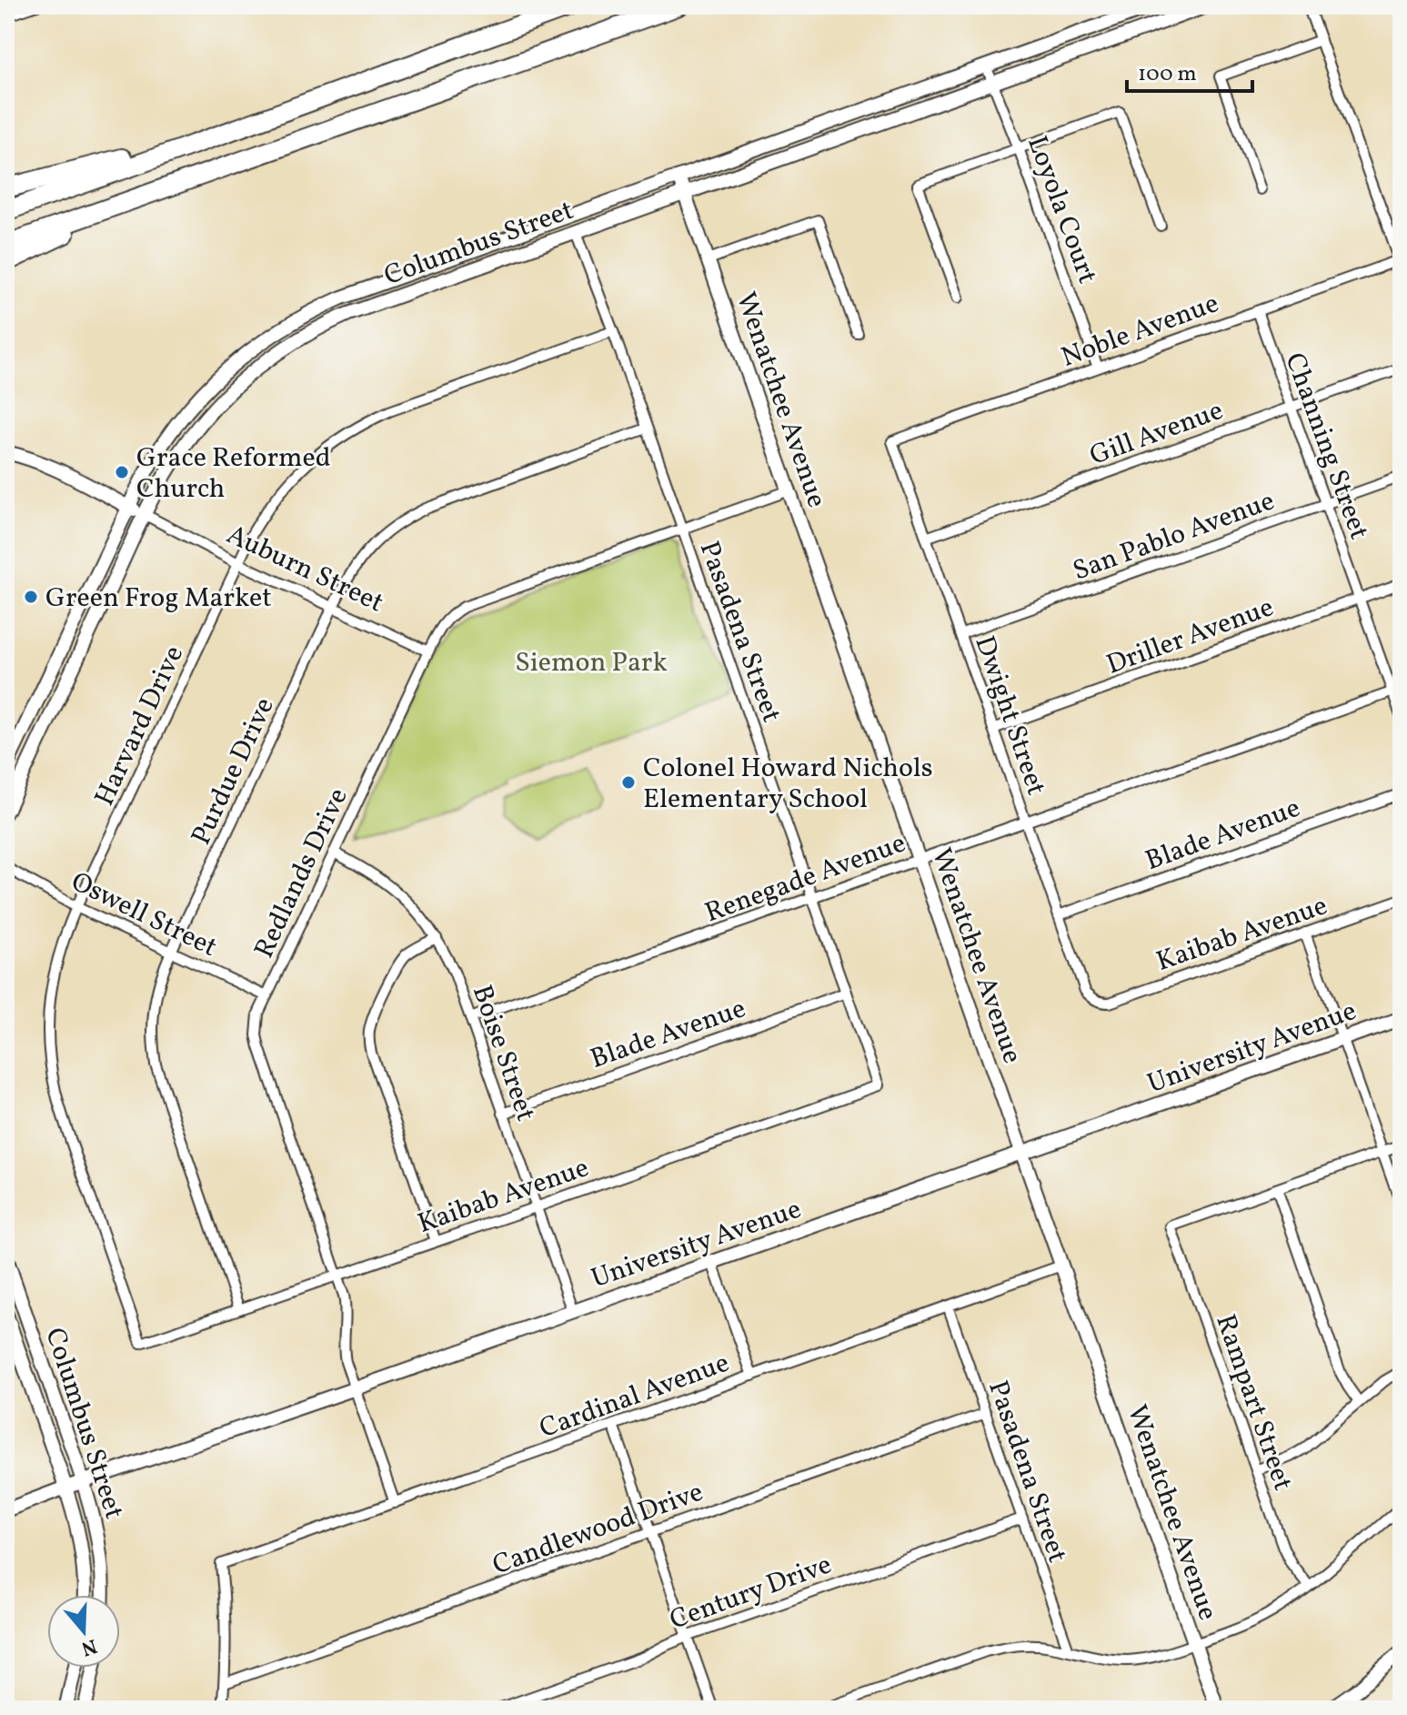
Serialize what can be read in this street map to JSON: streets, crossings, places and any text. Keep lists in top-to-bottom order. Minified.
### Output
{"streets":{"main road":["Columbus Street","Wenatchee Avenue","Auburn Street","University Avenue"],"street":["Loyola Court","Noble Avenue","Gill Avenue","Channing Street","San Pablo Avenue","Pasadena Street","Driller Avenue","Dwight Street","Harvard Drive","Purdue Drive","Blade Avenue","Redlands Drive","Renegade Avenue","Oswell Street","Kaibab Avenue","Boise Street","Cardinal Avenue","Rampart Street","Candlewood Drive","Century Drive"]},"crossings":[["Loyola Court","Columbus Street"],["Loyola Court","Noble Avenue"],["Columbus Street","Wenatchee Avenue"],["Columbus Street","Auburn Street"],["Columbus Street","Pasadena Street"],["Columbus Street","University Avenue"],["Noble Avenue","Channing Street"],["Noble Avenue","Dwight Street"],["Wenatchee Avenue","Redlands Drive"],["Wenatchee Avenue","Renegade Avenue"],["Wenatchee Avenue","University Avenue"],["Wenatchee Avenue","Cardinal Avenue"],["Gill Avenue","Channing Street"],["Gill Avenue","Dwight Street"],["Channing Street","San Pablo Avenue"],["Channing Street","Driller Avenue"],["Channing Street","Renegade Avenue"],["San Pablo Avenue","Dwight Street"],["Auburn Street","Harvard Drive"],["Auburn Street","Purdue Drive"],["Auburn Street","Redlands Drive"],["Pasadena Street","Harvard Drive"],["Pasadena Street","Purdue Drive"],["Pasadena Street","Blade Avenue"],["Pasadena Street","Redlands Drive"],["Pasadena Street","Renegade Avenue"],["Pasadena Street","Kaibab Avenue"],["Pasadena Street","Cardinal Avenue"],["Pasadena Street","Candlewood Drive"],["Pasadena Street","Century Drive"],["Driller Avenue","Dwight Street"],["Dwight Street","Blade Avenue"],["Dwight Street","Renegade Avenue"],["Dwight Street","Kaibab Avenue"],["Harvard Drive","Oswell Street"],["Harvard Drive","Kaibab Avenue"],["Purdue Drive","Oswell Street"],["Purdue Drive","Kaibab Avenue"],["Blade Avenue","Boise Street"],["Redlands Drive","Oswell Street"],["Redlands Drive","Kaibab Avenue"],["Redlands Drive","University Avenue"],["Redlands Drive","Boise Street"],["Redlands Drive","Cardinal Avenue"],["Renegade Avenue","Boise Street"],["Kaibab Avenue","Boise Street"],["University Avenue","Boise Street"],["Cardinal Avenue","Candlewood Drive"]],"parks":["Siemon Park"],"places":["Grace Reformed Church","Green Frog Market","Colonel Howard Nichols Elementary School"],"scale_bar":"100 m","north":"bottom"}
